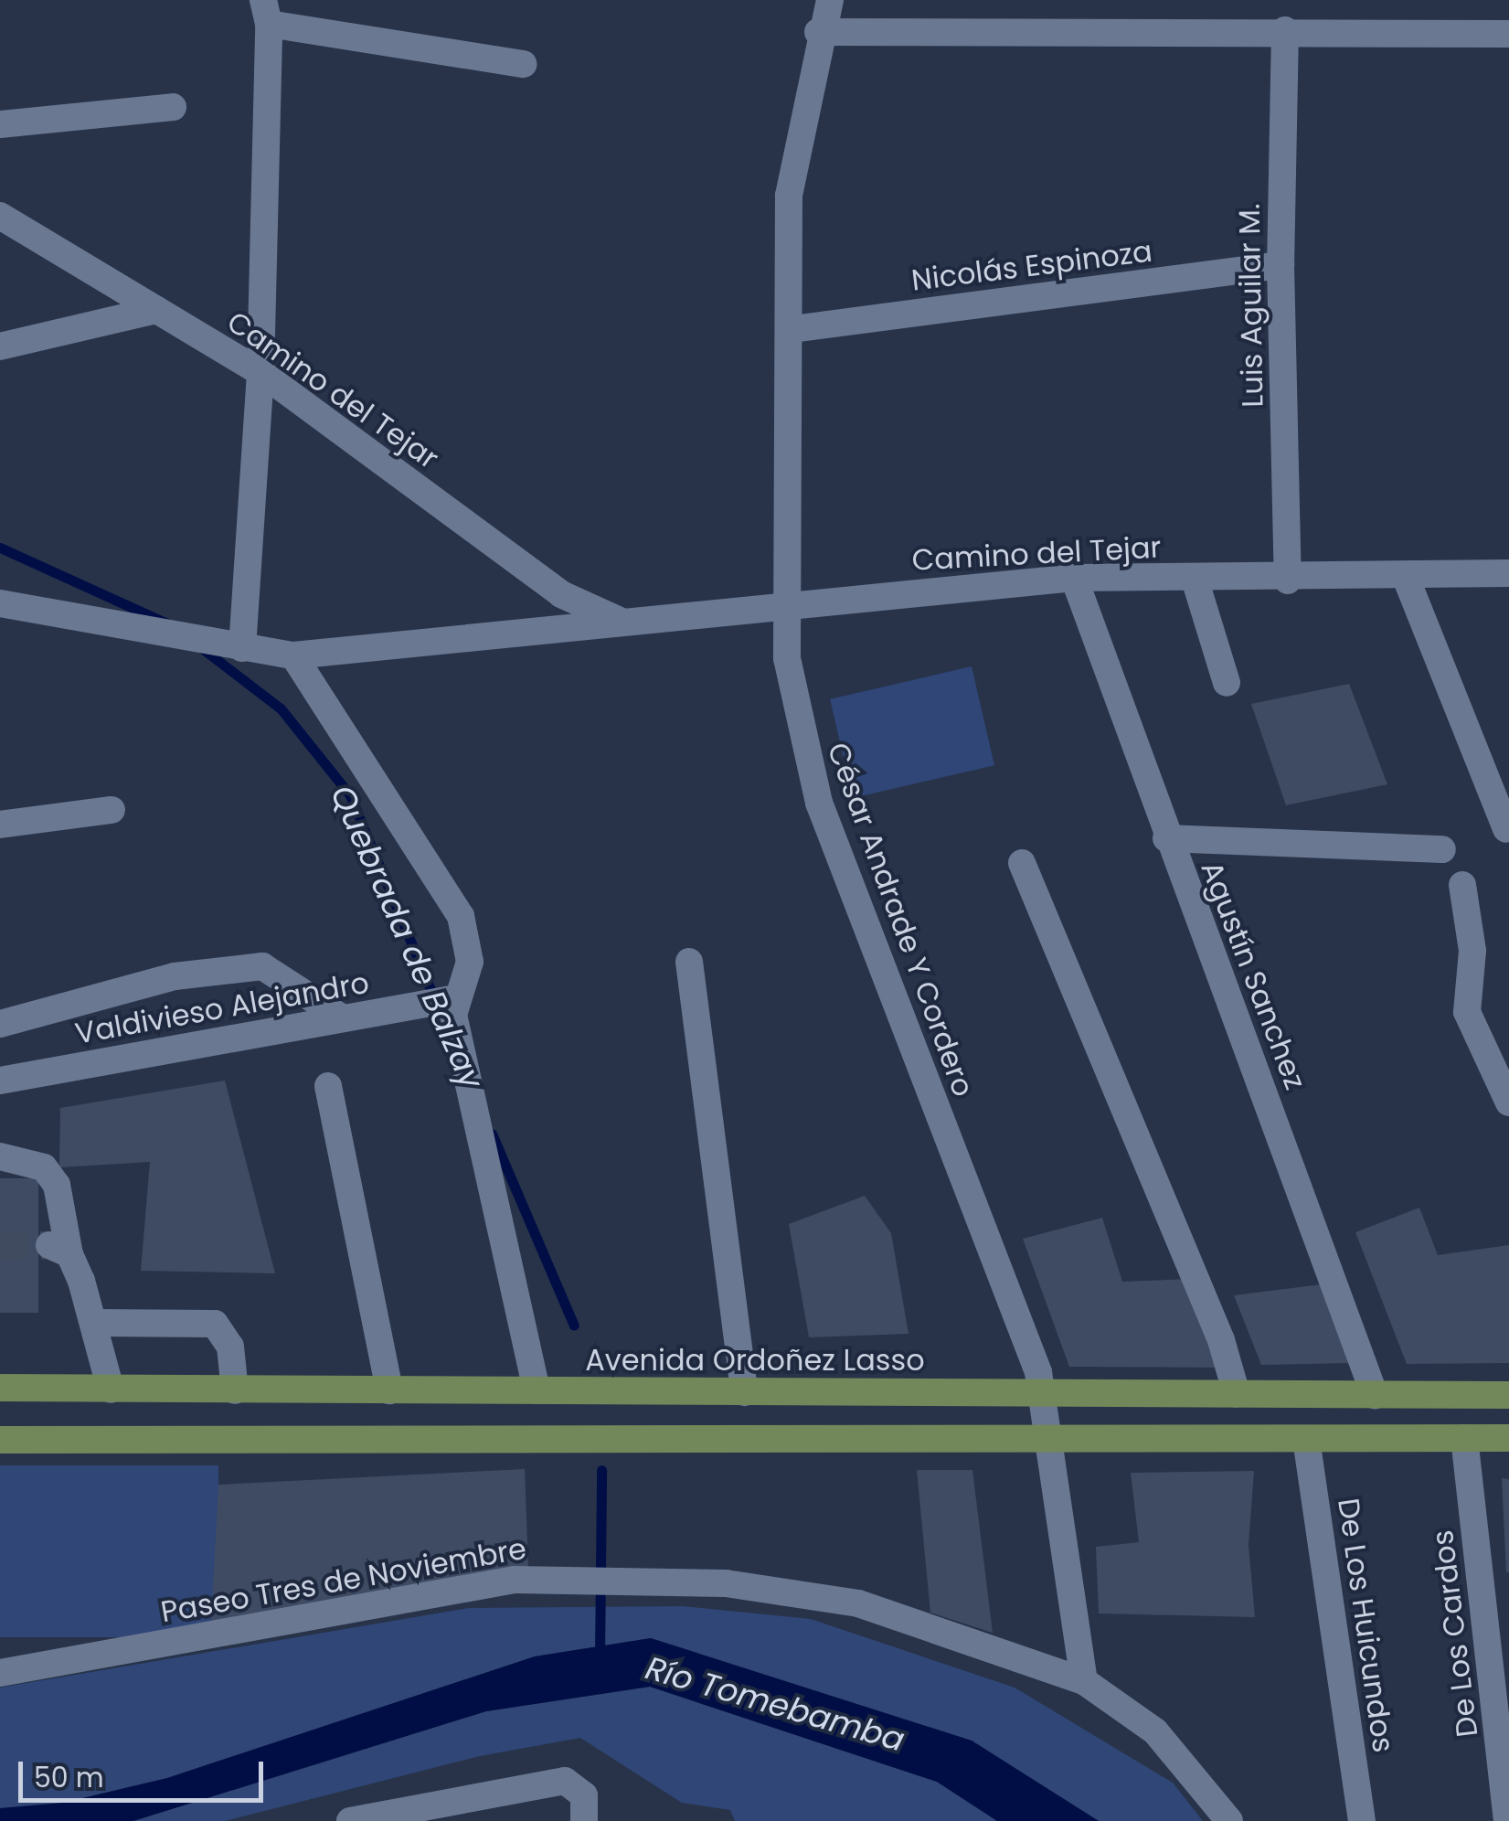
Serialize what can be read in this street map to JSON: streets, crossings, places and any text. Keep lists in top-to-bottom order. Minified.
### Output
{"streets":{"main road":["Avenida Ordoñez Lasso"],"street":["Nicolás Espinoza","Luis Aguilar M.","Camino del Tejar","César Andrade Y Cordero","Agustín Sanchez","Valdivieso Alejandro","Paseo Tres de Noviembre","De Los Huicundos","De Los Cardos"]},"crossings":[["Nicolás Espinoza","Luis Aguilar M."],["Nicolás Espinoza","César Andrade Y Cordero"],["Luis Aguilar M.","Camino del Tejar"],["Camino del Tejar","César Andrade Y Cordero"],["Camino del Tejar","Agustín Sanchez"],["César Andrade Y Cordero","Avenida Ordoñez Lasso"],["César Andrade Y Cordero","Paseo Tres de Noviembre"],["Agustín Sanchez","Avenida Ordoñez Lasso"]],"water":["Quebrada de Balzay","Río Tomebamba"],"scale_bar":"50 m"}
